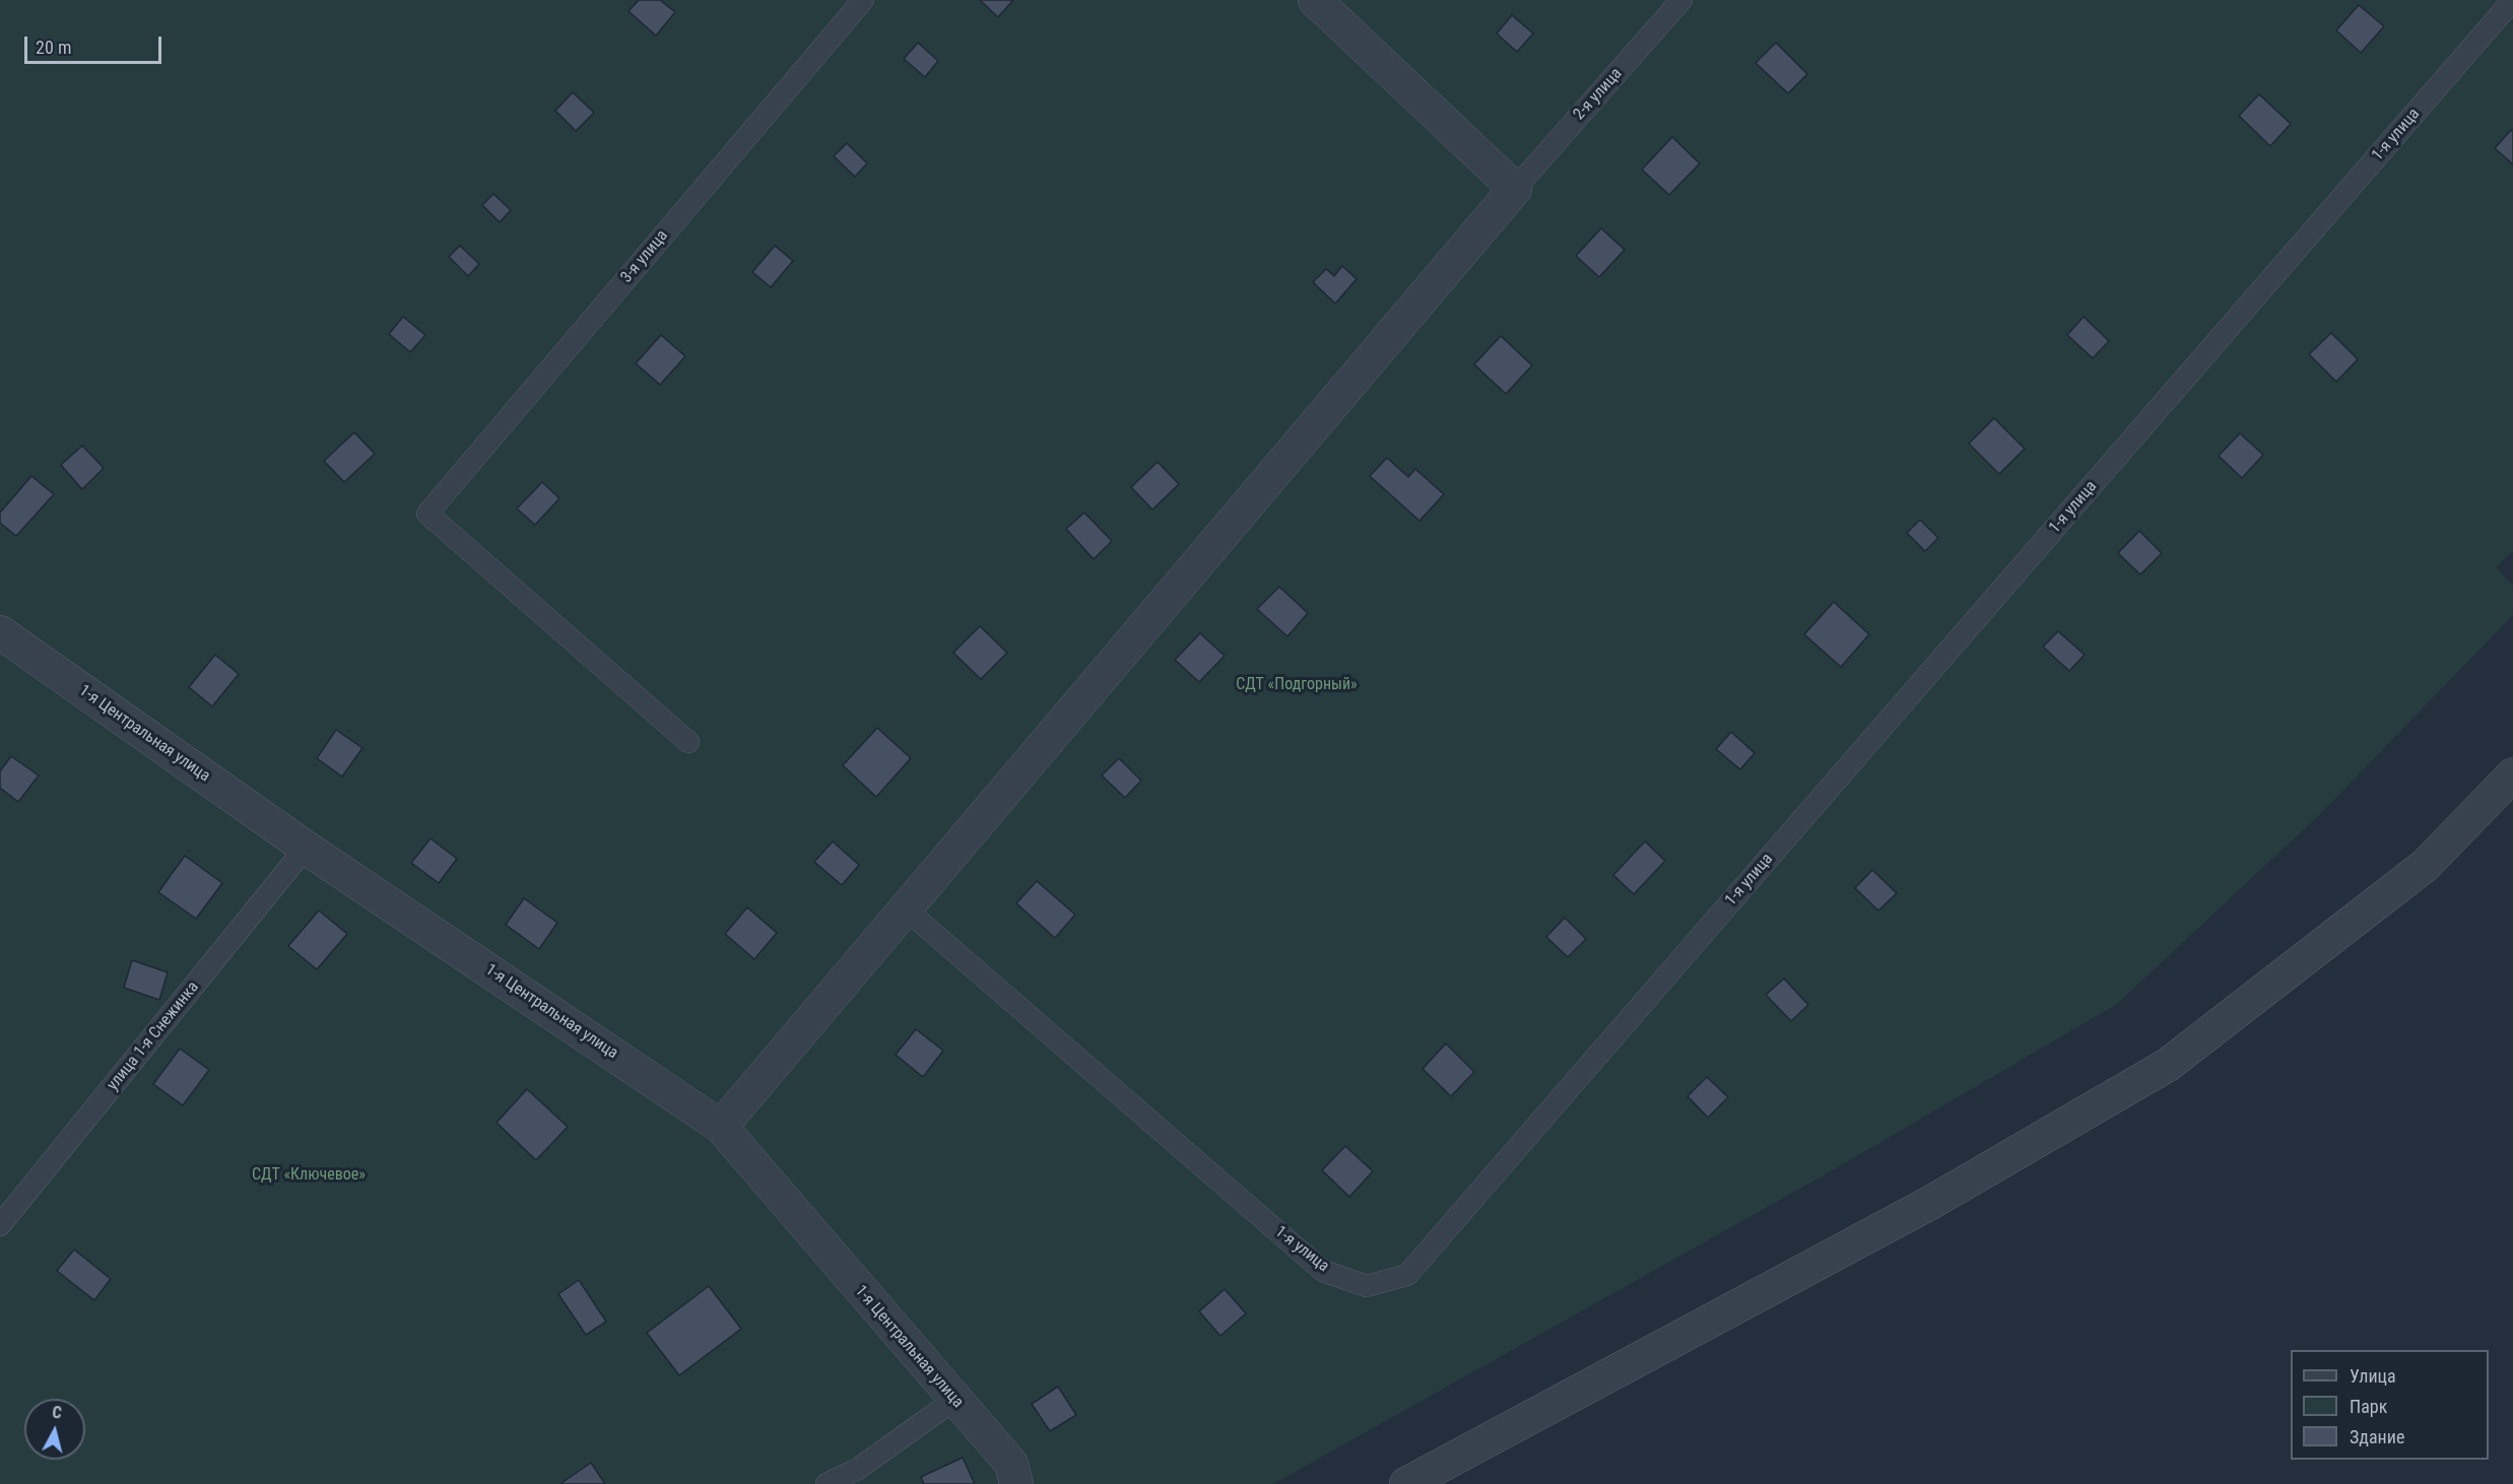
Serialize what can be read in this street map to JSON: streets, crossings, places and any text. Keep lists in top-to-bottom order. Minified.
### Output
{"streets":{"street":["1-я Центральная улица"],"lane":["2-я улица","1-я улица","3-я улица","улица 1-я Снежинка"]},"crossings":[["1-я Центральная улица","улица 1-я Снежинка"]],"parks":["СДТ «Подгорный»","СДТ «Ключевое»"],"legend":["Улица","Парк","Здание"],"scale_bar":"20 m","north":"top"}
